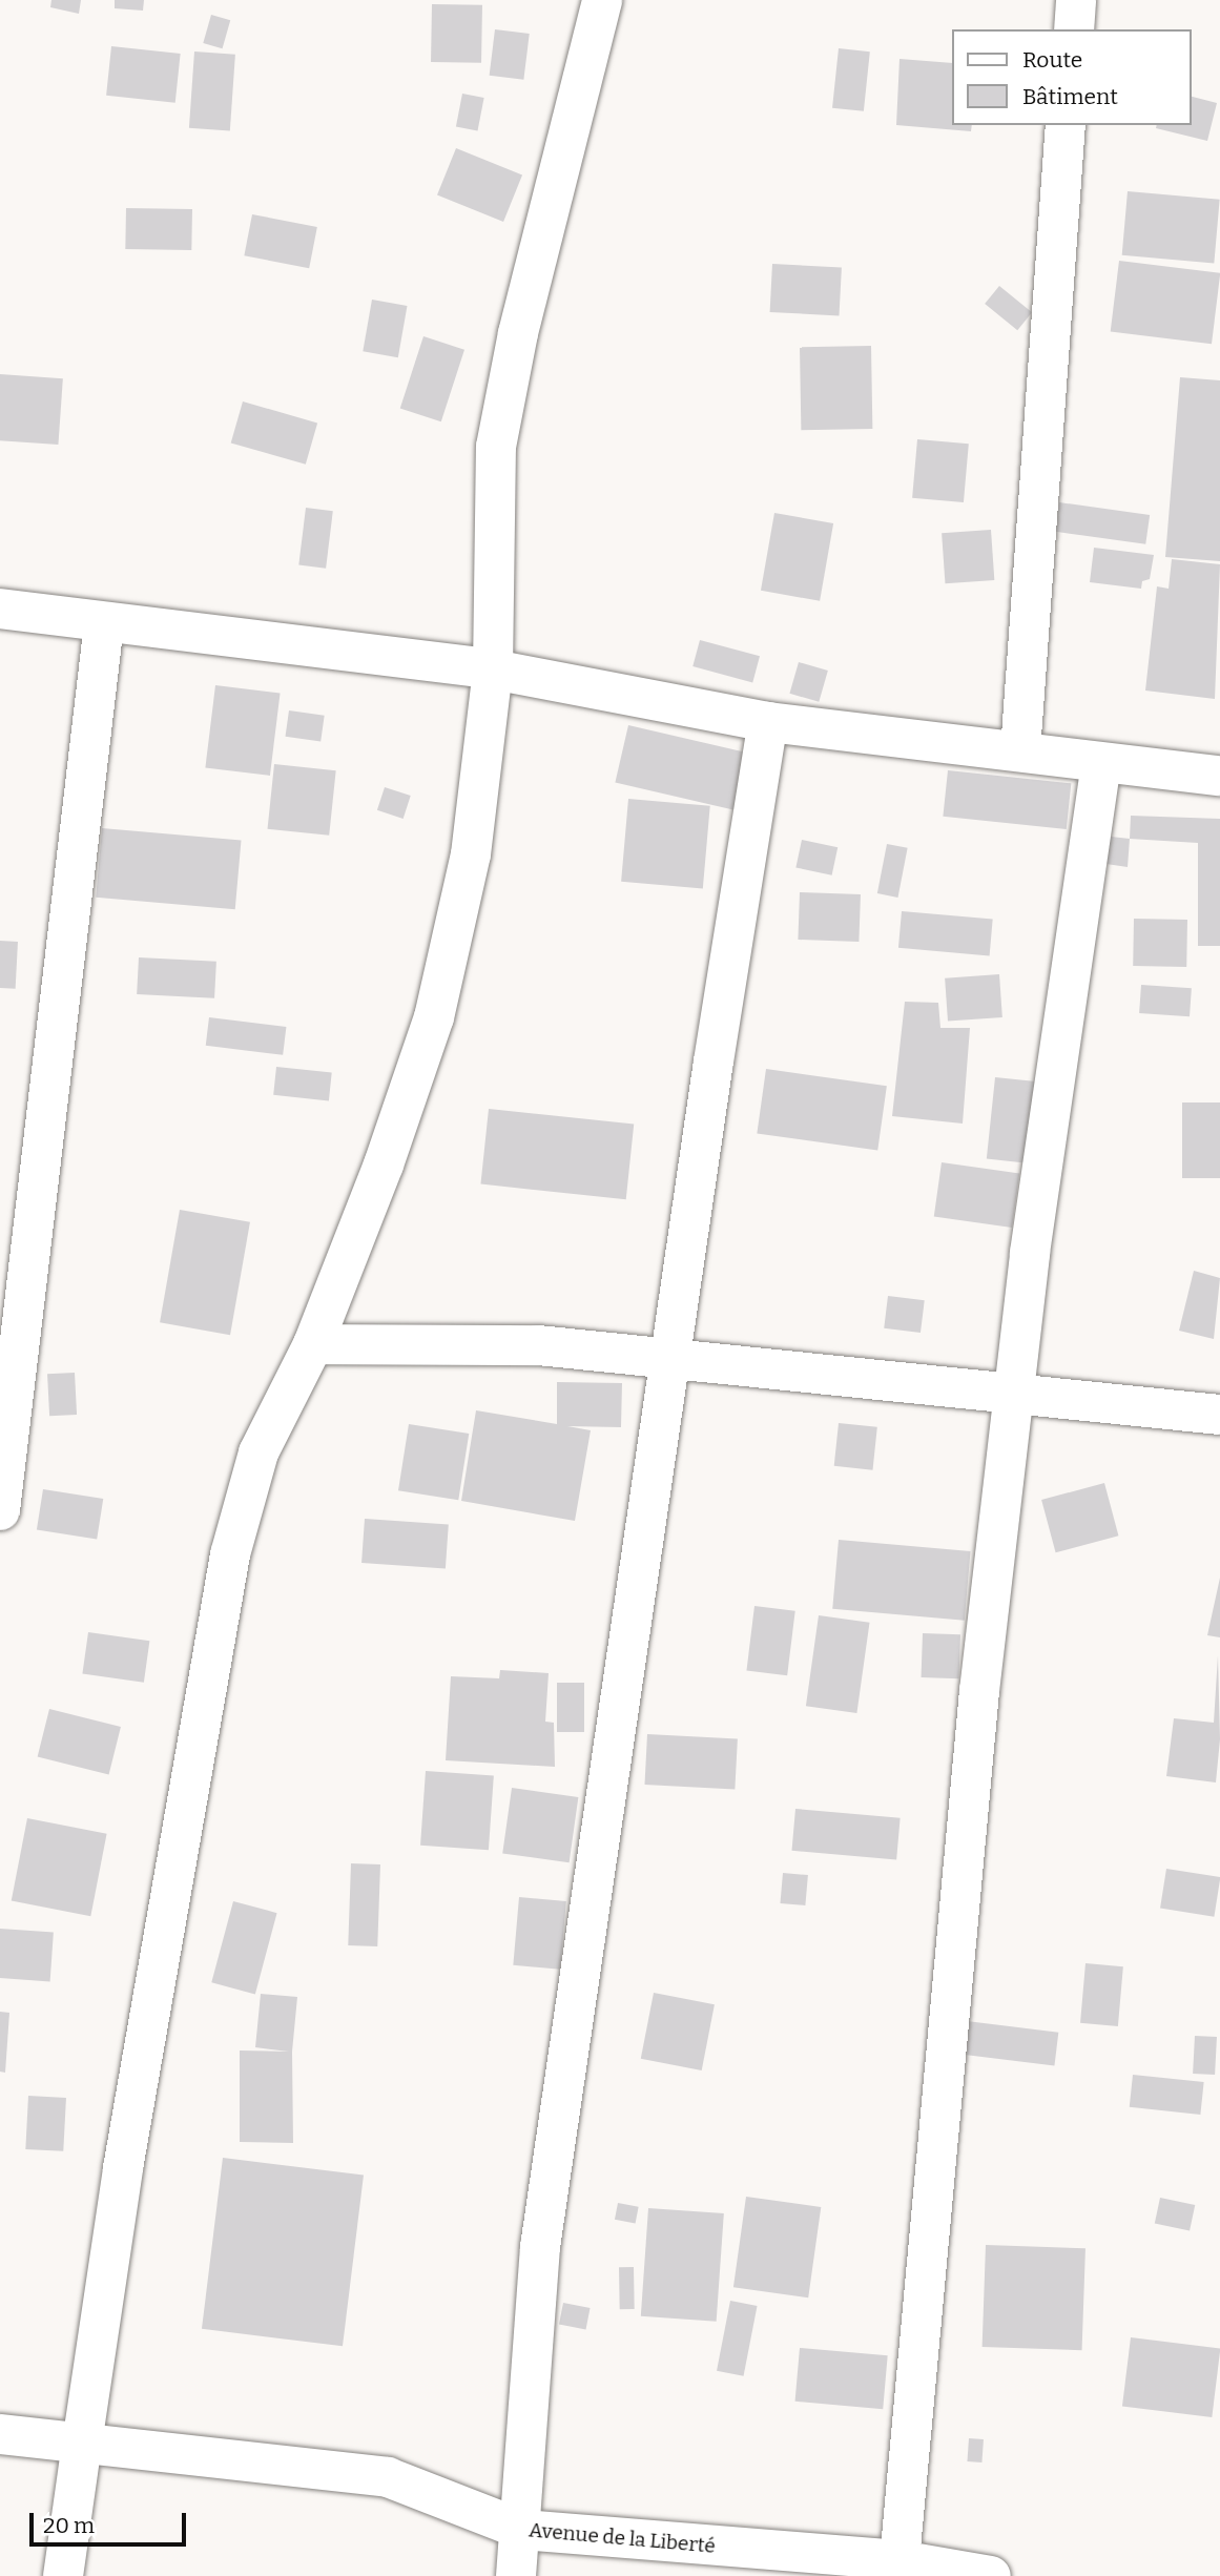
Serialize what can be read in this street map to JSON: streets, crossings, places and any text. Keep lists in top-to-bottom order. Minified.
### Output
{"streets":{"street":["Avenue de la Liberté"]},"legend":["Route","Bâtiment"],"scale_bar":"20 m"}
